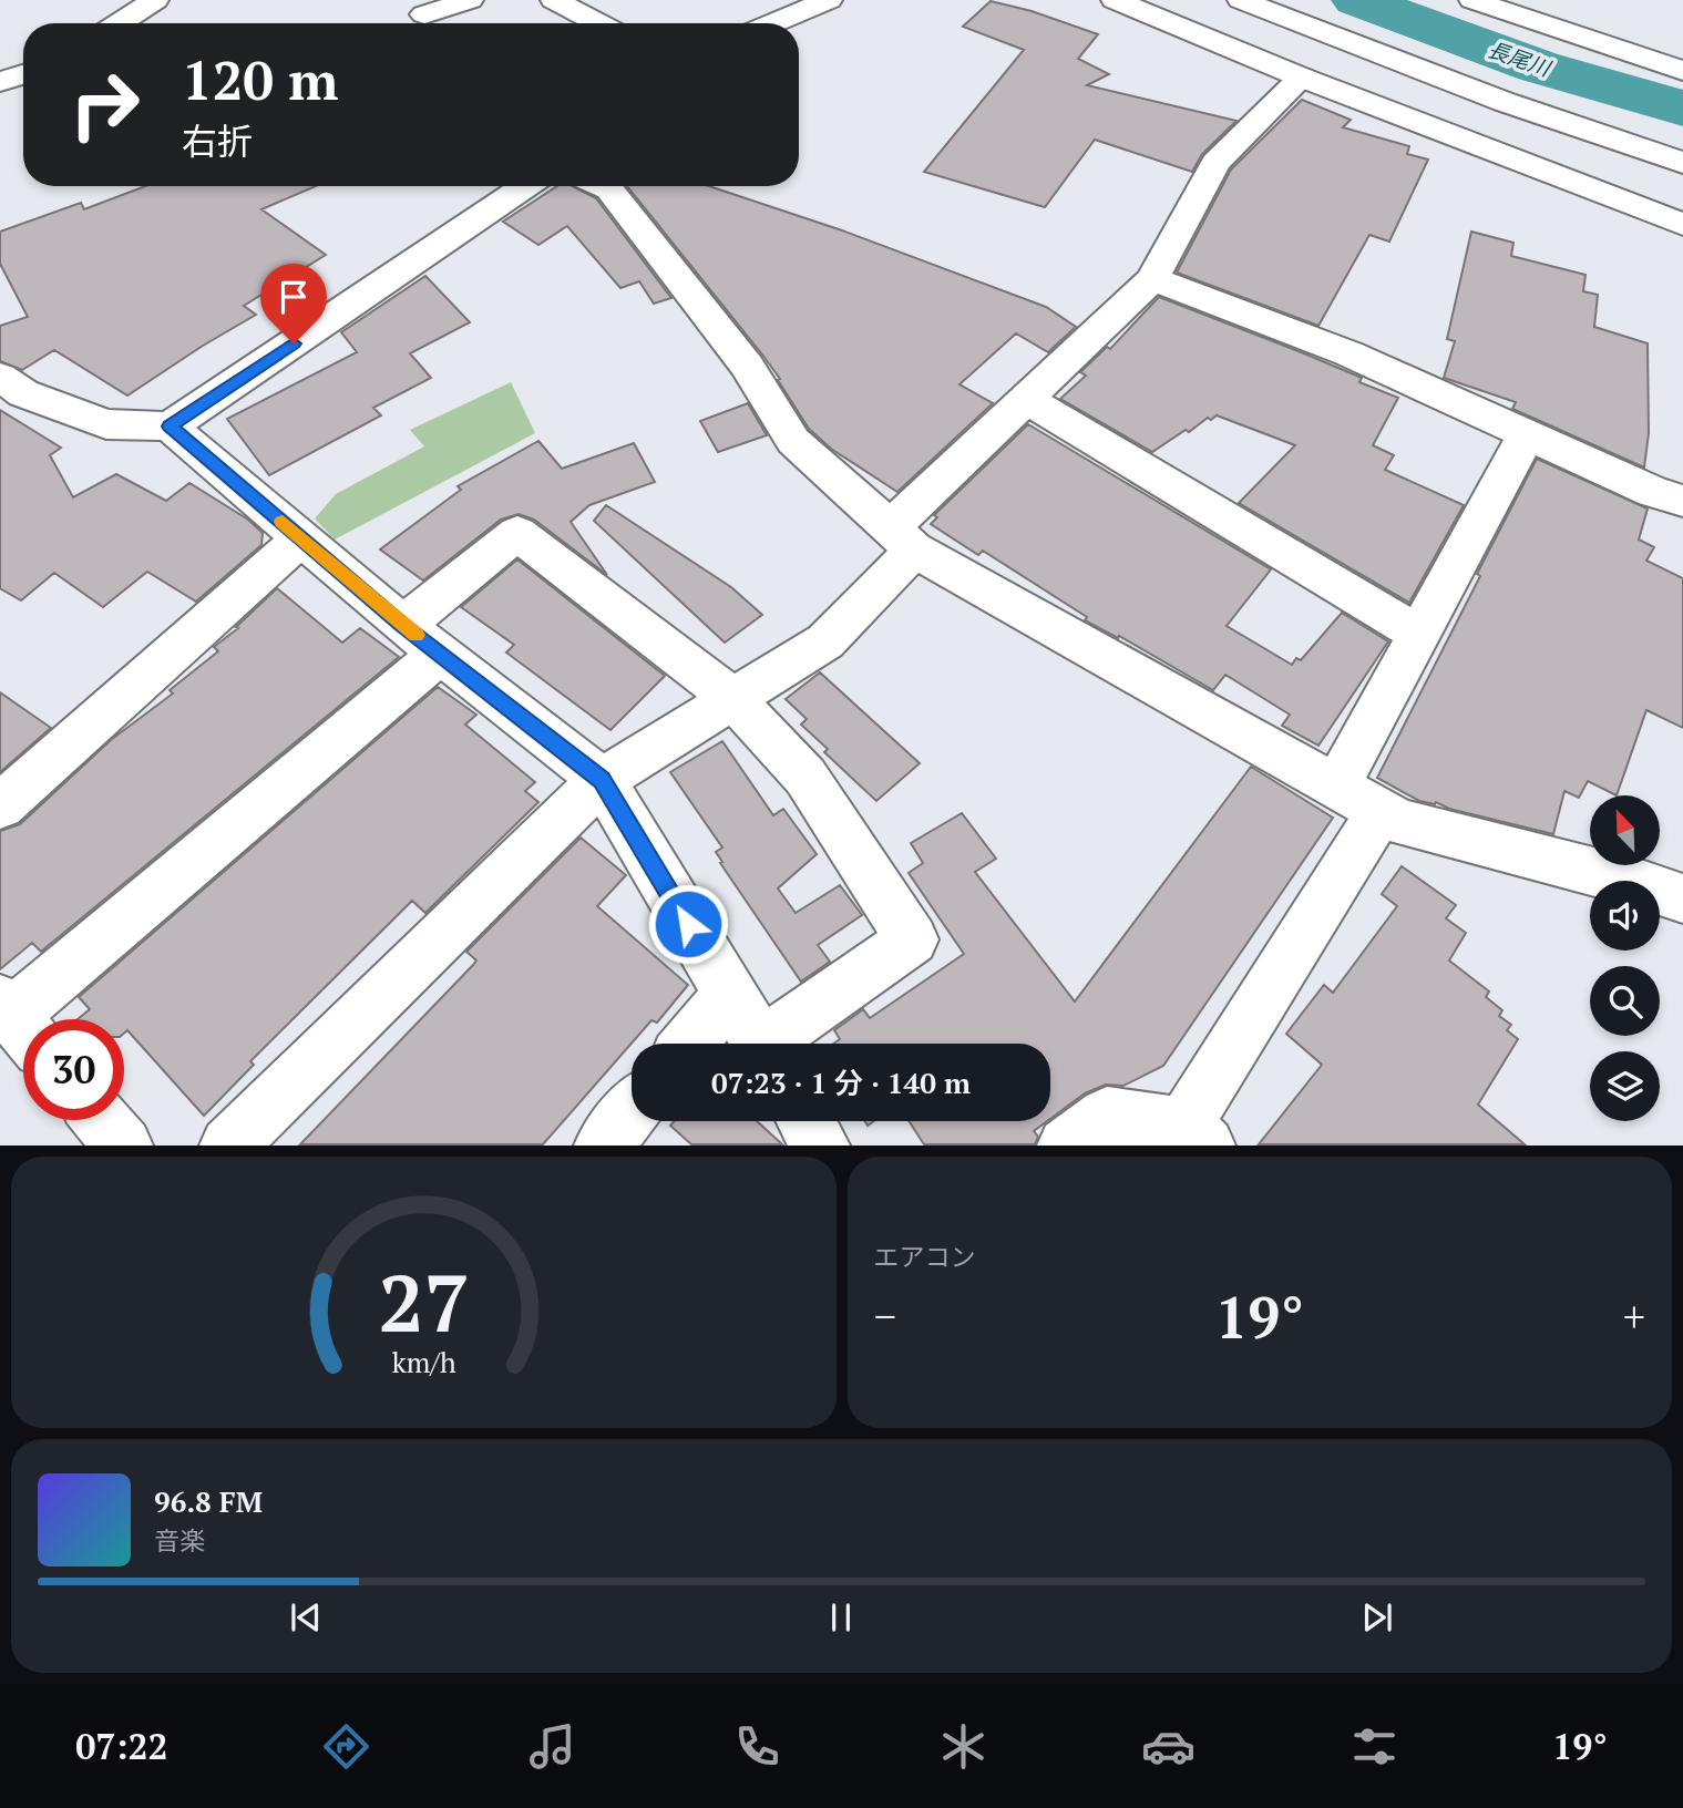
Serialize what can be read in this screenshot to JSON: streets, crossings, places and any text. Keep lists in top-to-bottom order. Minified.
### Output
{"water":["長尾川"],"north":"top left","page":{"turn":["120 m","右折"],"limit":"30","trip":"07:23 · 1 分 · 140 m","tile":"エアコン","heat":["−","19°","+"],"song":["96.8 FM","音楽"],"tabs":["07:22","19°"],"gauge":["27","km/h"]}}
